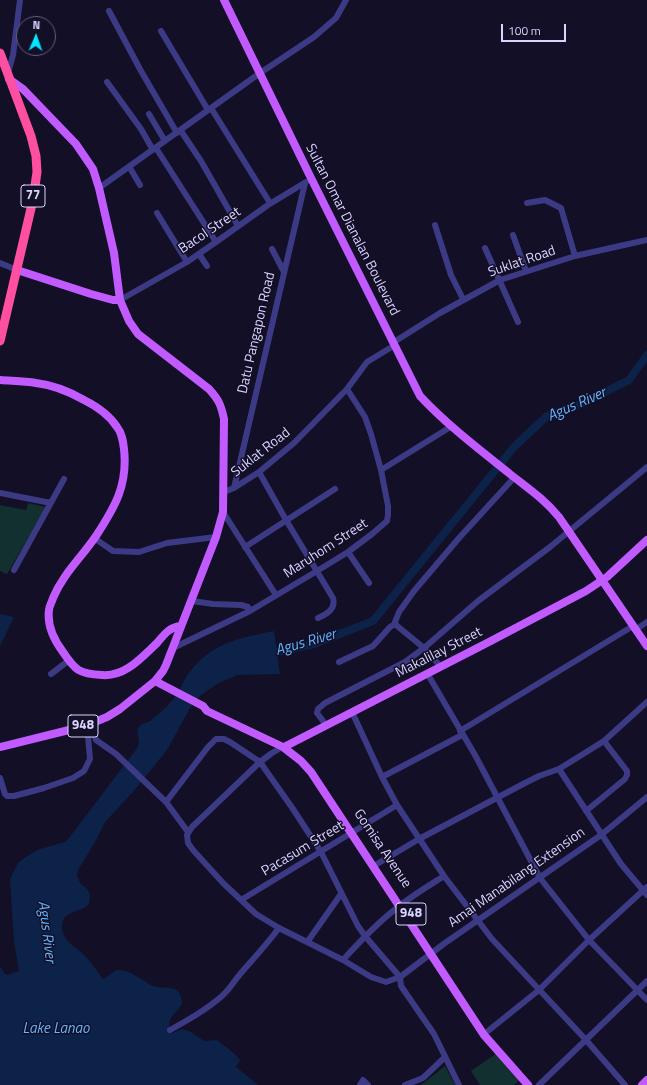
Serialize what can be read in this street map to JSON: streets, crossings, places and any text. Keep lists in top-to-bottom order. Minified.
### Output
{"streets":{"highway":["77"],"main road":["Sultan Omar Dianalan Boulevard","Makalilay Street","948","Gomisa Avenue"],"street":["Bacol Street","Suklat Road","Datu Pangapon Road","Maruhom Street","Pacasum Street","Amai Manabilang Extension"]},"crossings":[["Sultan Omar Dianalan Boulevard","Bacol Street"],["Sultan Omar Dianalan Boulevard","Suklat Road"],["Sultan Omar Dianalan Boulevard","Datu Pangapon Road"],["Sultan Omar Dianalan Boulevard","Makalilay Street"],["Bacol Street","Datu Pangapon Road"],["Suklat Road","Datu Pangapon Road"],["Suklat Road","Maruhom Street"],["Makalilay Street","Gomisa Avenue"],["948","Gomisa Avenue"],["Pacasum Street","Gomisa Avenue"],["Gomisa Avenue","Amai Manabilang Extension"]],"water":["Agus River","Lake Lanao"],"scale_bar":"100 m","north":"top"}
